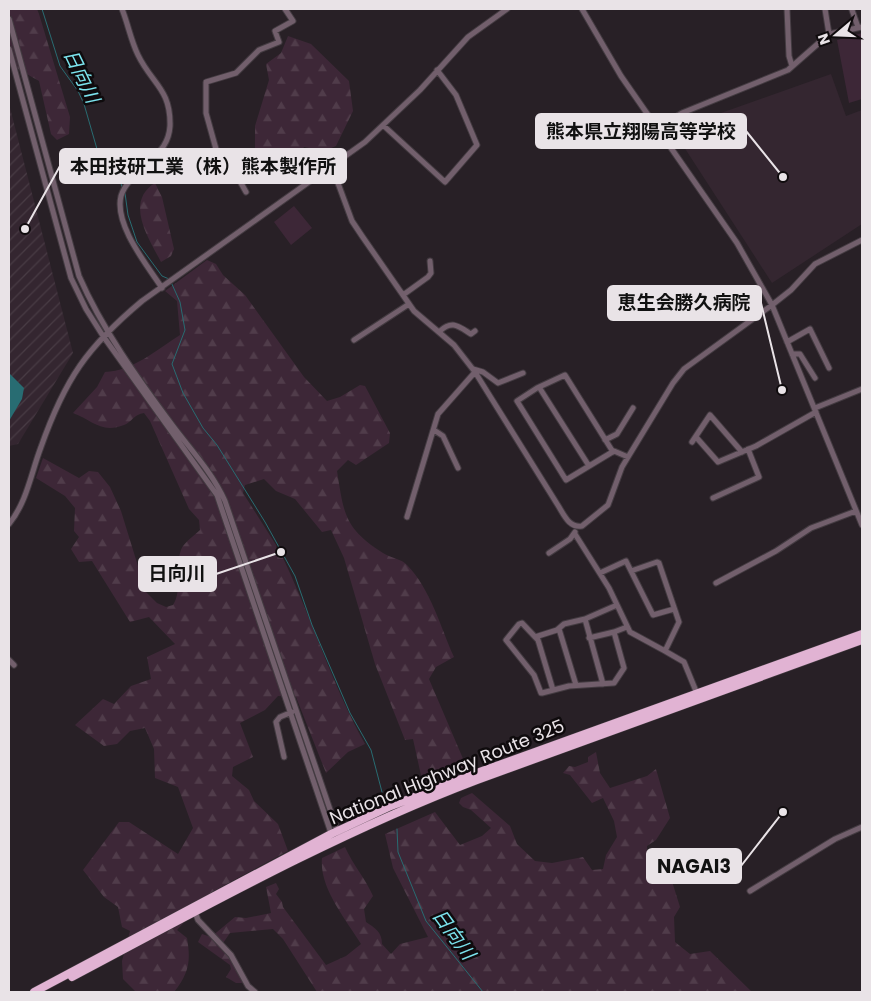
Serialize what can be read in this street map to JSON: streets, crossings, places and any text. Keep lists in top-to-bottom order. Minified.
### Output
{"streets":{"highway":["National Highway Route 325"]},"water":["日向川"],"places":["熊本県立翔陽高等学校","本田技研工業（株）熊本製作所","恵生会勝久病院","日向川","NAGAI3"],"north":"left"}
